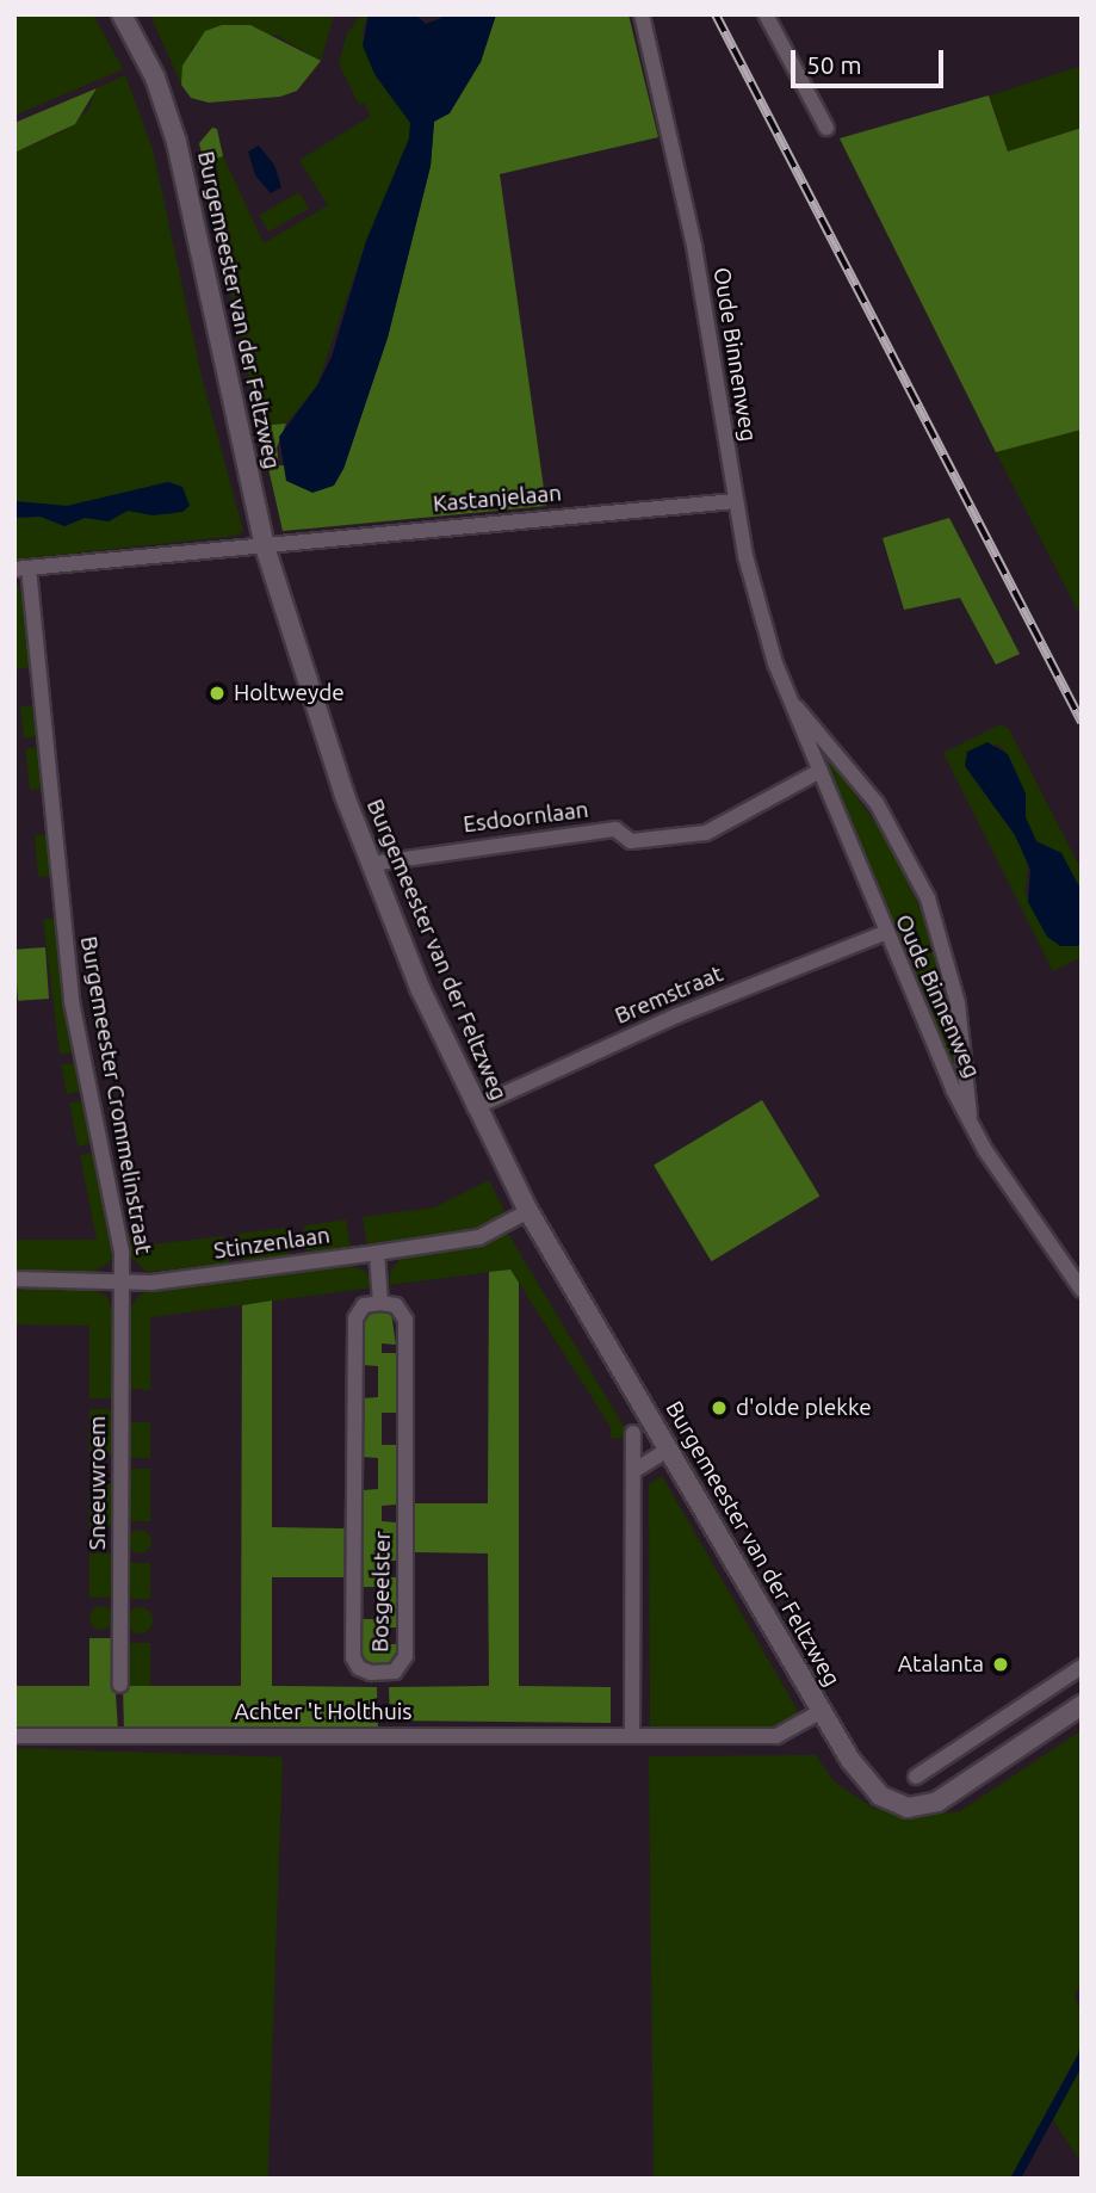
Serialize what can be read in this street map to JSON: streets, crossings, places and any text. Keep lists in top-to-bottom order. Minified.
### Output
{"streets":{"street":["Burgemeester van der Feltzweg","Oude Binnenweg","Kastanjelaan","Esdoornlaan","Bremstraat","Burgemeester Crommelinstraat","Stinzenlaan","Sneeuwroem","Bosgeelster","Achter 't Holthuis"]},"crossings":[["Burgemeester van der Feltzweg","Kastanjelaan"],["Burgemeester van der Feltzweg","Esdoornlaan"],["Burgemeester van der Feltzweg","Bremstraat"],["Burgemeester van der Feltzweg","Stinzenlaan"],["Burgemeester van der Feltzweg","Achter 't Holthuis"],["Oude Binnenweg","Kastanjelaan"],["Oude Binnenweg","Esdoornlaan"],["Oude Binnenweg","Bremstraat"],["Kastanjelaan","Burgemeester Crommelinstraat"],["Burgemeester Crommelinstraat","Stinzenlaan"],["Burgemeester Crommelinstraat","Sneeuwroem"],["Stinzenlaan","Sneeuwroem"]],"places":["Holtweyde","d'olde plekke","Atalanta"],"scale_bar":"50 m"}
